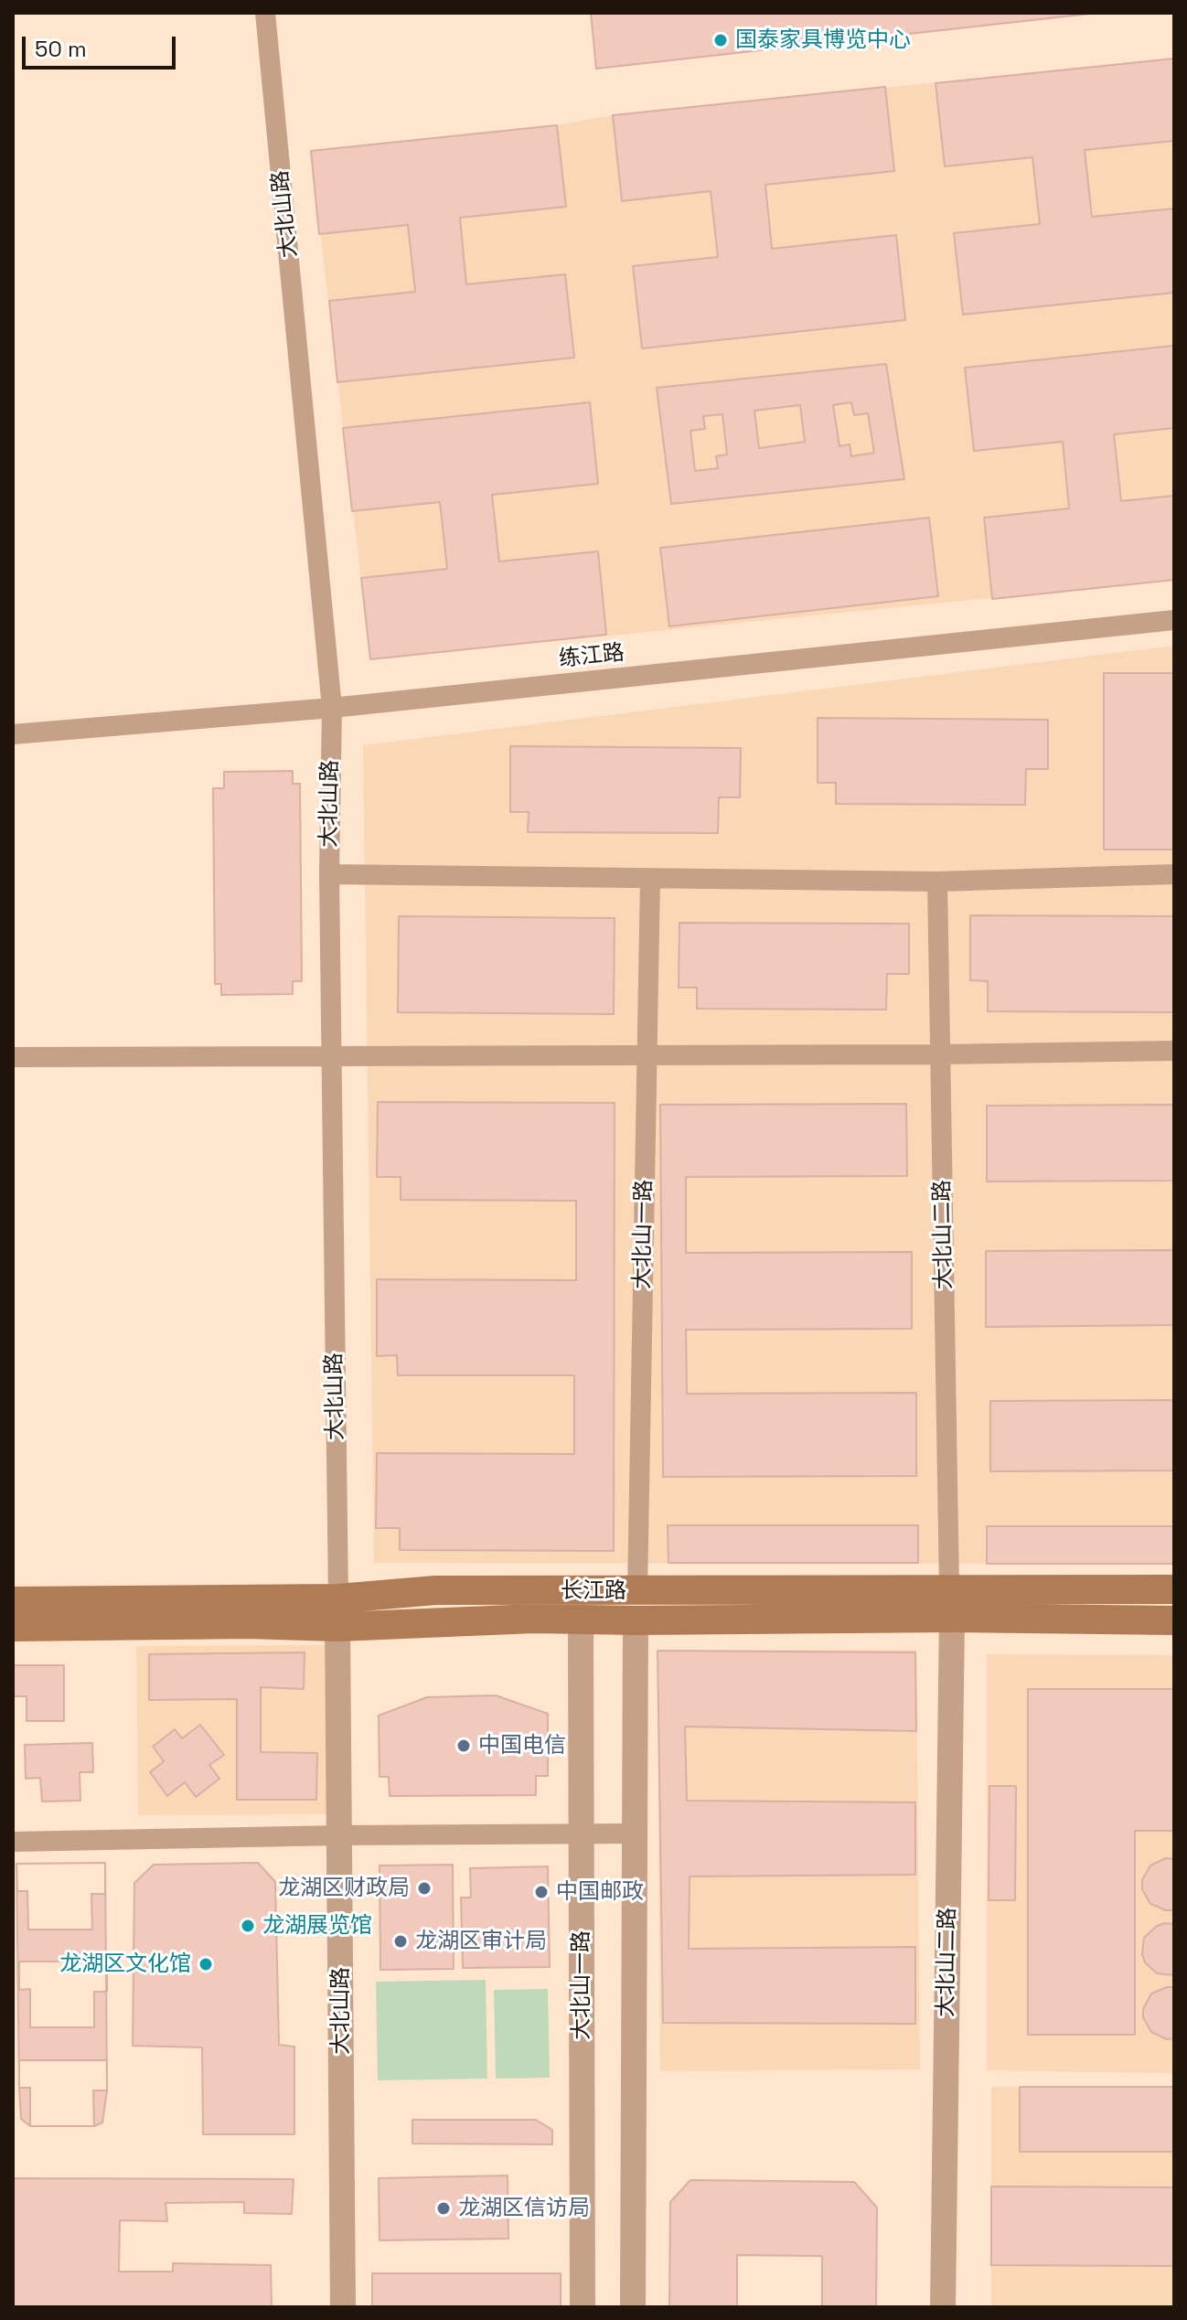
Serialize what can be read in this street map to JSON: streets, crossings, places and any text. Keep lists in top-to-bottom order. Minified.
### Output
{"streets":{"main road":["长江路"],"street":["大北山路","练江路","大北山一路","大北山二路"]},"crossings":[["大北山路","练江路"],["大北山路","长江路"],["大北山一路","长江路"],["大北山二路","长江路"]],"places":["国泰家具博览中心","中国电信","龙湖区财政局","中国邮政","龙湖展览馆","龙湖区审计局","龙湖区文化馆","龙湖区信访局"],"scale_bar":"50 m"}
